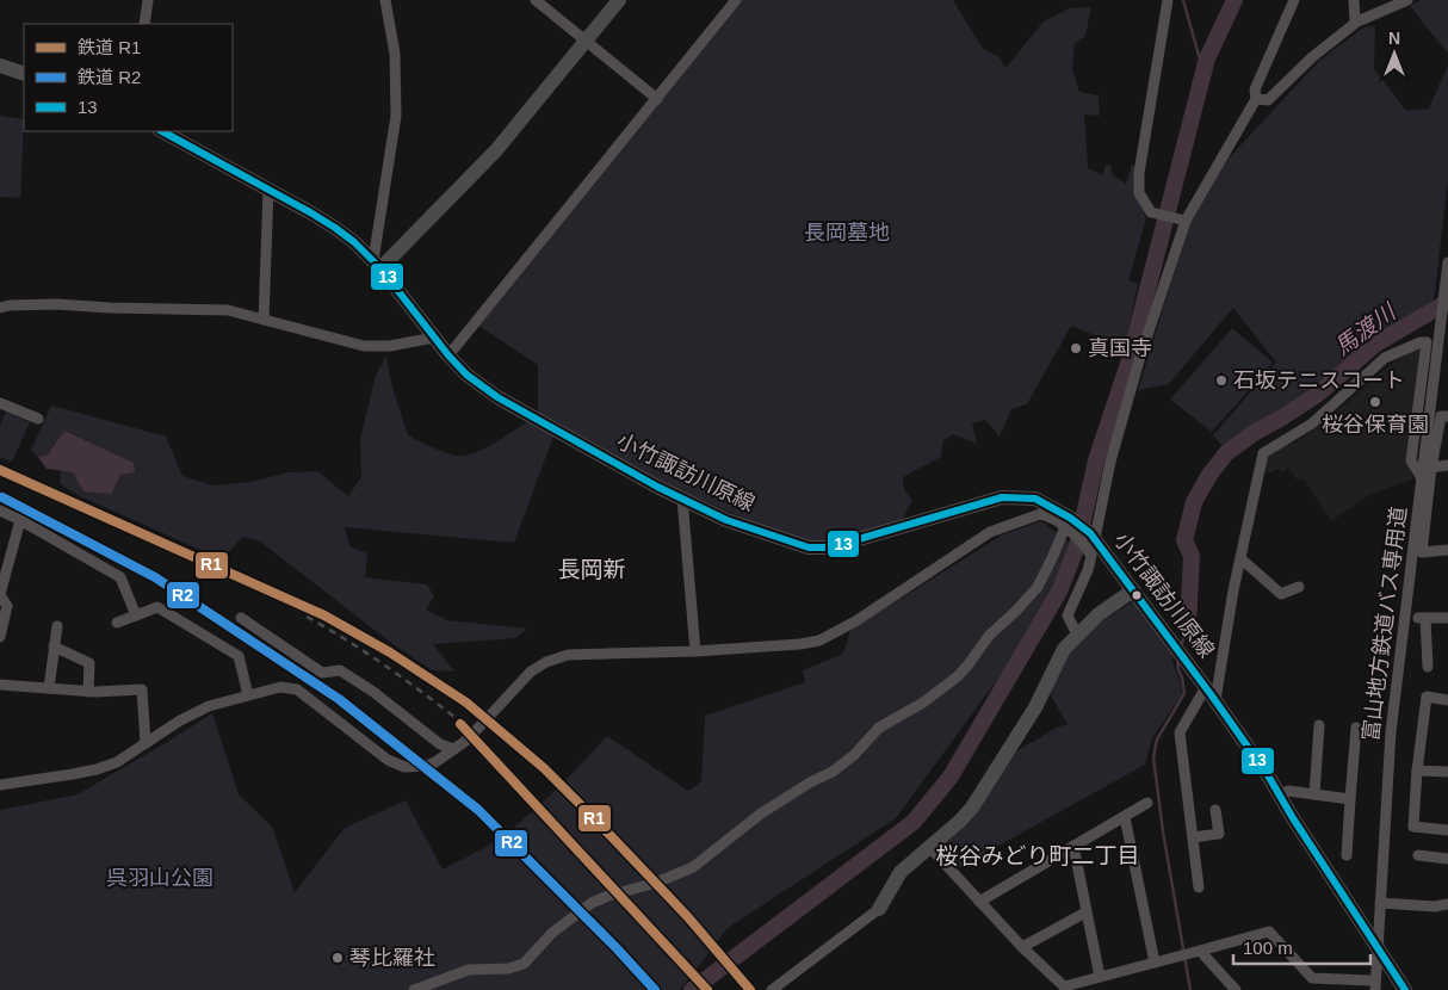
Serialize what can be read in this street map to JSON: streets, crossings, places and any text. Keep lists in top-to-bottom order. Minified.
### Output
{"streets":{"main road":["小竹諏訪川原線"],"street":["富山地方鉄道バス専用道"]},"crossings":[["小竹諏訪川原線","富山地方鉄道バス専用道"]],"districts":["長岡新","桜谷みどり町二丁目"],"water":["馬渡川"],"parks":["長岡墓地","呉羽山公園"],"places":["真国寺","石坂テニスコート","桜谷保育園","琴比羅社"],"lines":["transit line 13","rail line R1","rail line R2"],"legend":["鉄道 R1","鉄道 R2","13"],"scale_bar":"100 m","north":"top"}
